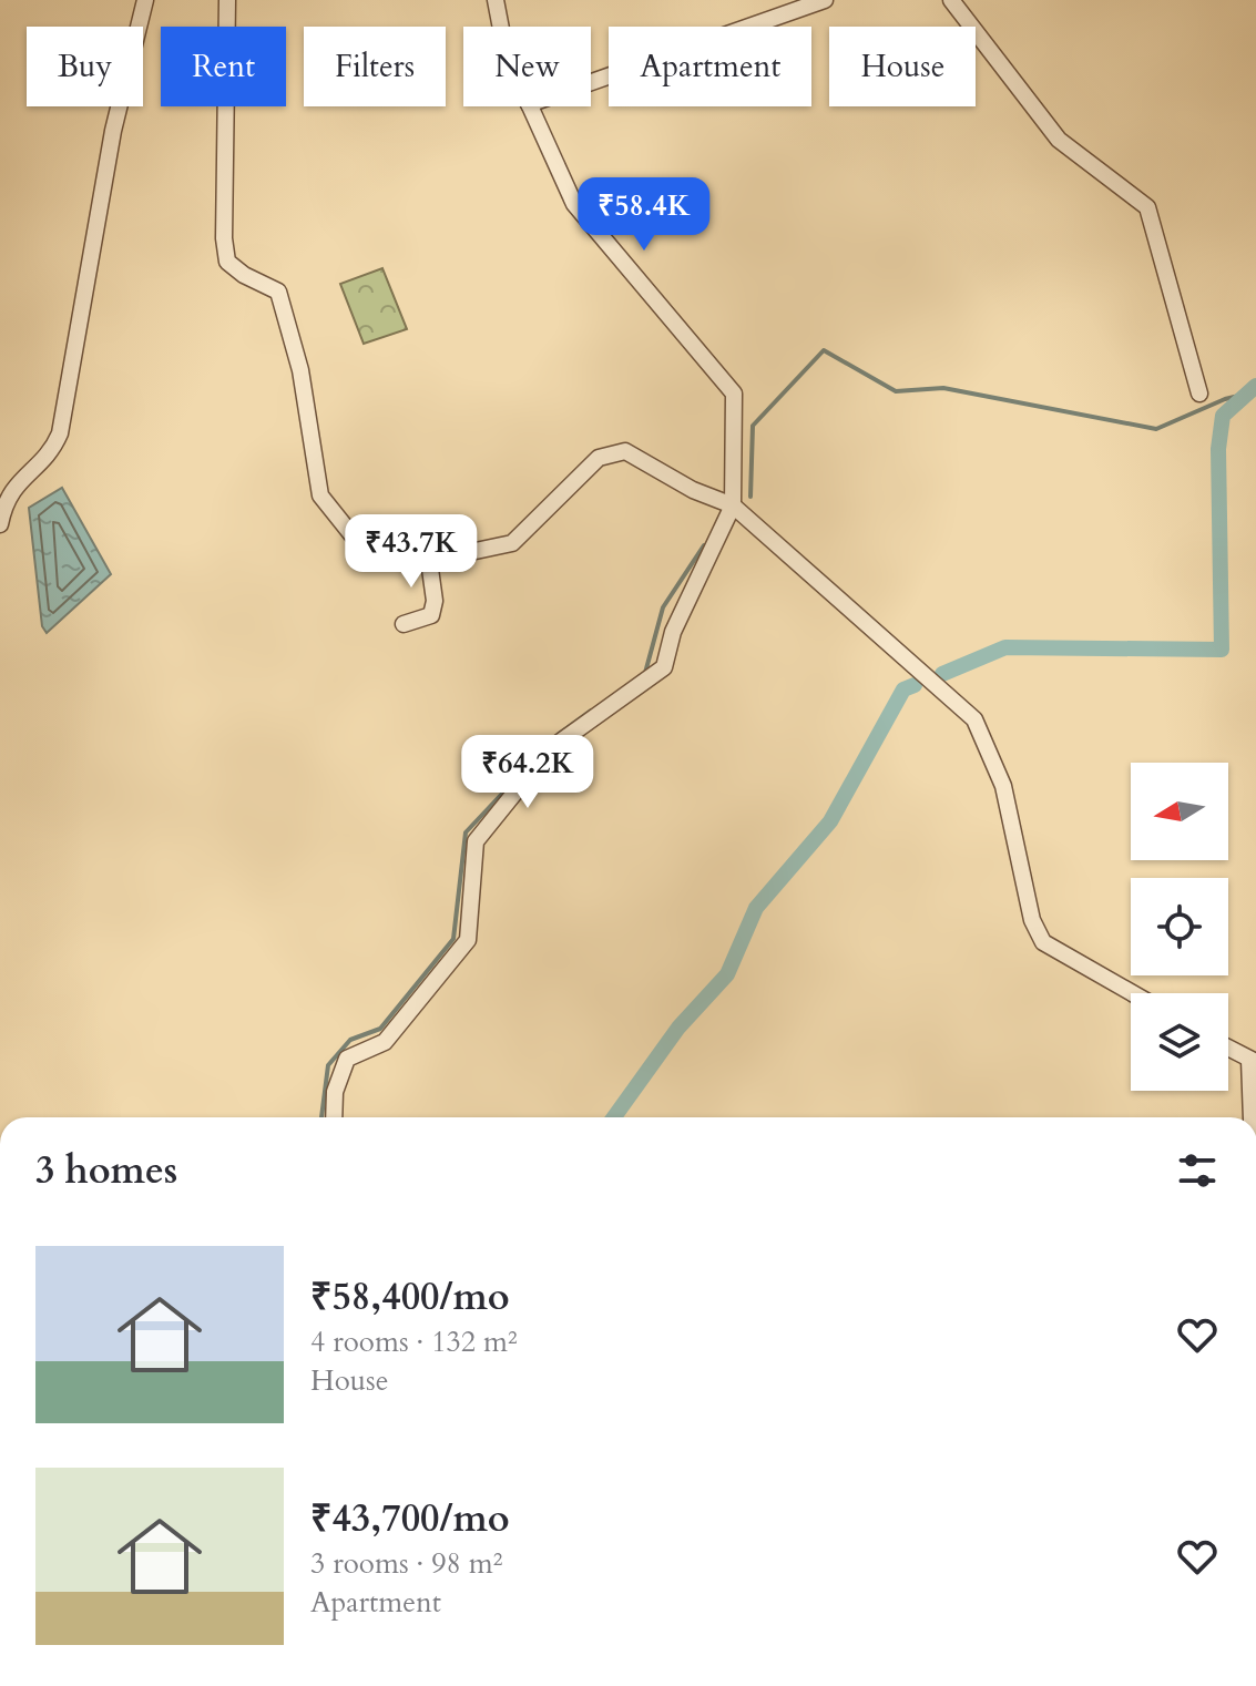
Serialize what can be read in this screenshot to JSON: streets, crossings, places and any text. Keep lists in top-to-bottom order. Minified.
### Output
{"north":"left","page":{"chip":["Buy","Rent","Filters","New","Apartment","House"],"price":["₹58.4K","₹43.7K","₹64.2K"],"heading":"3 homes","list":[{"name":"₹58,400/mo","note":"4 rooms · 132 m² · House"},{"name":"₹43,700/mo","note":"3 rooms · 98 m² · Apartment"}]}}
